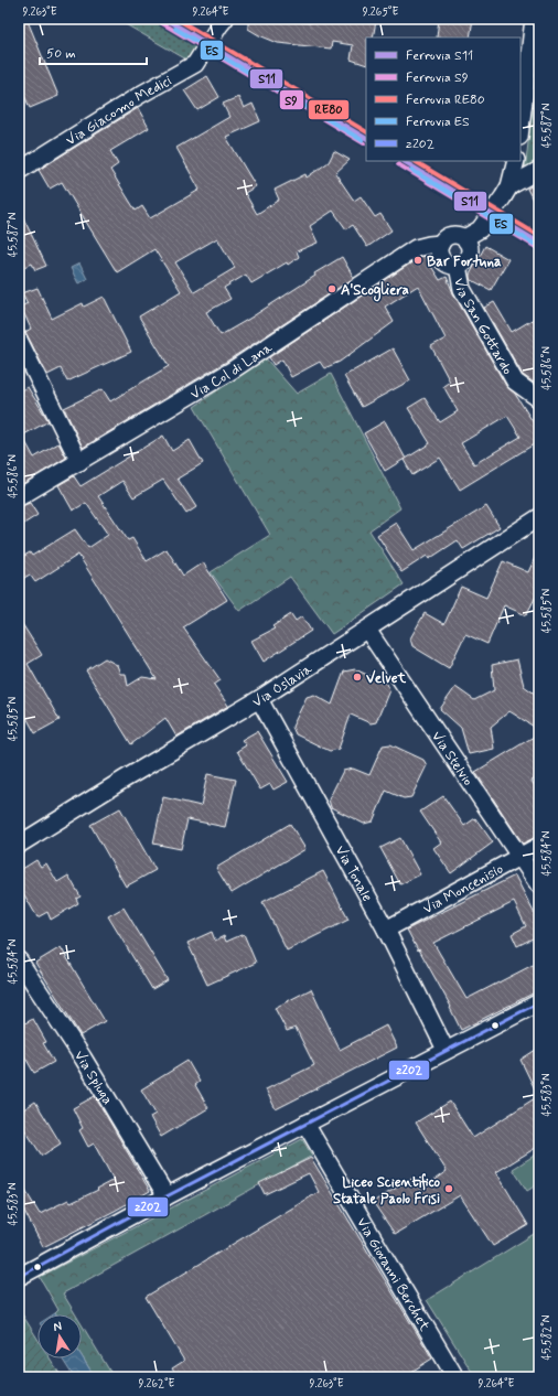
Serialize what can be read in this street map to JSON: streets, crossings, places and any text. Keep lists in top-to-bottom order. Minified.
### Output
{"streets":{"street":["Via Giacomo Medici","Via San Gottardo","Via Col di Lana","Via Oslavia","Via Stelvio","Via Tonale","Via Moncenisio","Via Spluga","Via Giovanni Berchet"]},"crossings":[["Via San Gottardo","Via Col di Lana"],["Via Oslavia","Via Stelvio"],["Via Oslavia","Via Tonale"],["Via Stelvio","Via Moncenisio"],["Via Tonale","Via Moncenisio"]],"places":["Bar Fortuna","A'Scogliera","Velvet","Liceo Scientifico Statale Paolo Frisi"],"lines":["rail line S11","rail line RE80","rail line S9","rail line ES","transit line z202"],"legend":["Ferrovia S11","Ferrovia S9","Ferrovia RE80","Ferrovia ES","z202"],"scale_bar":"50 m","north":"top","coordinates":["9.263°E","9.264°E","9.265°E","45.587°N","45.586°N","45.585°N","45.584°N","45.583°N","45.582°N","9.262°E"]}
